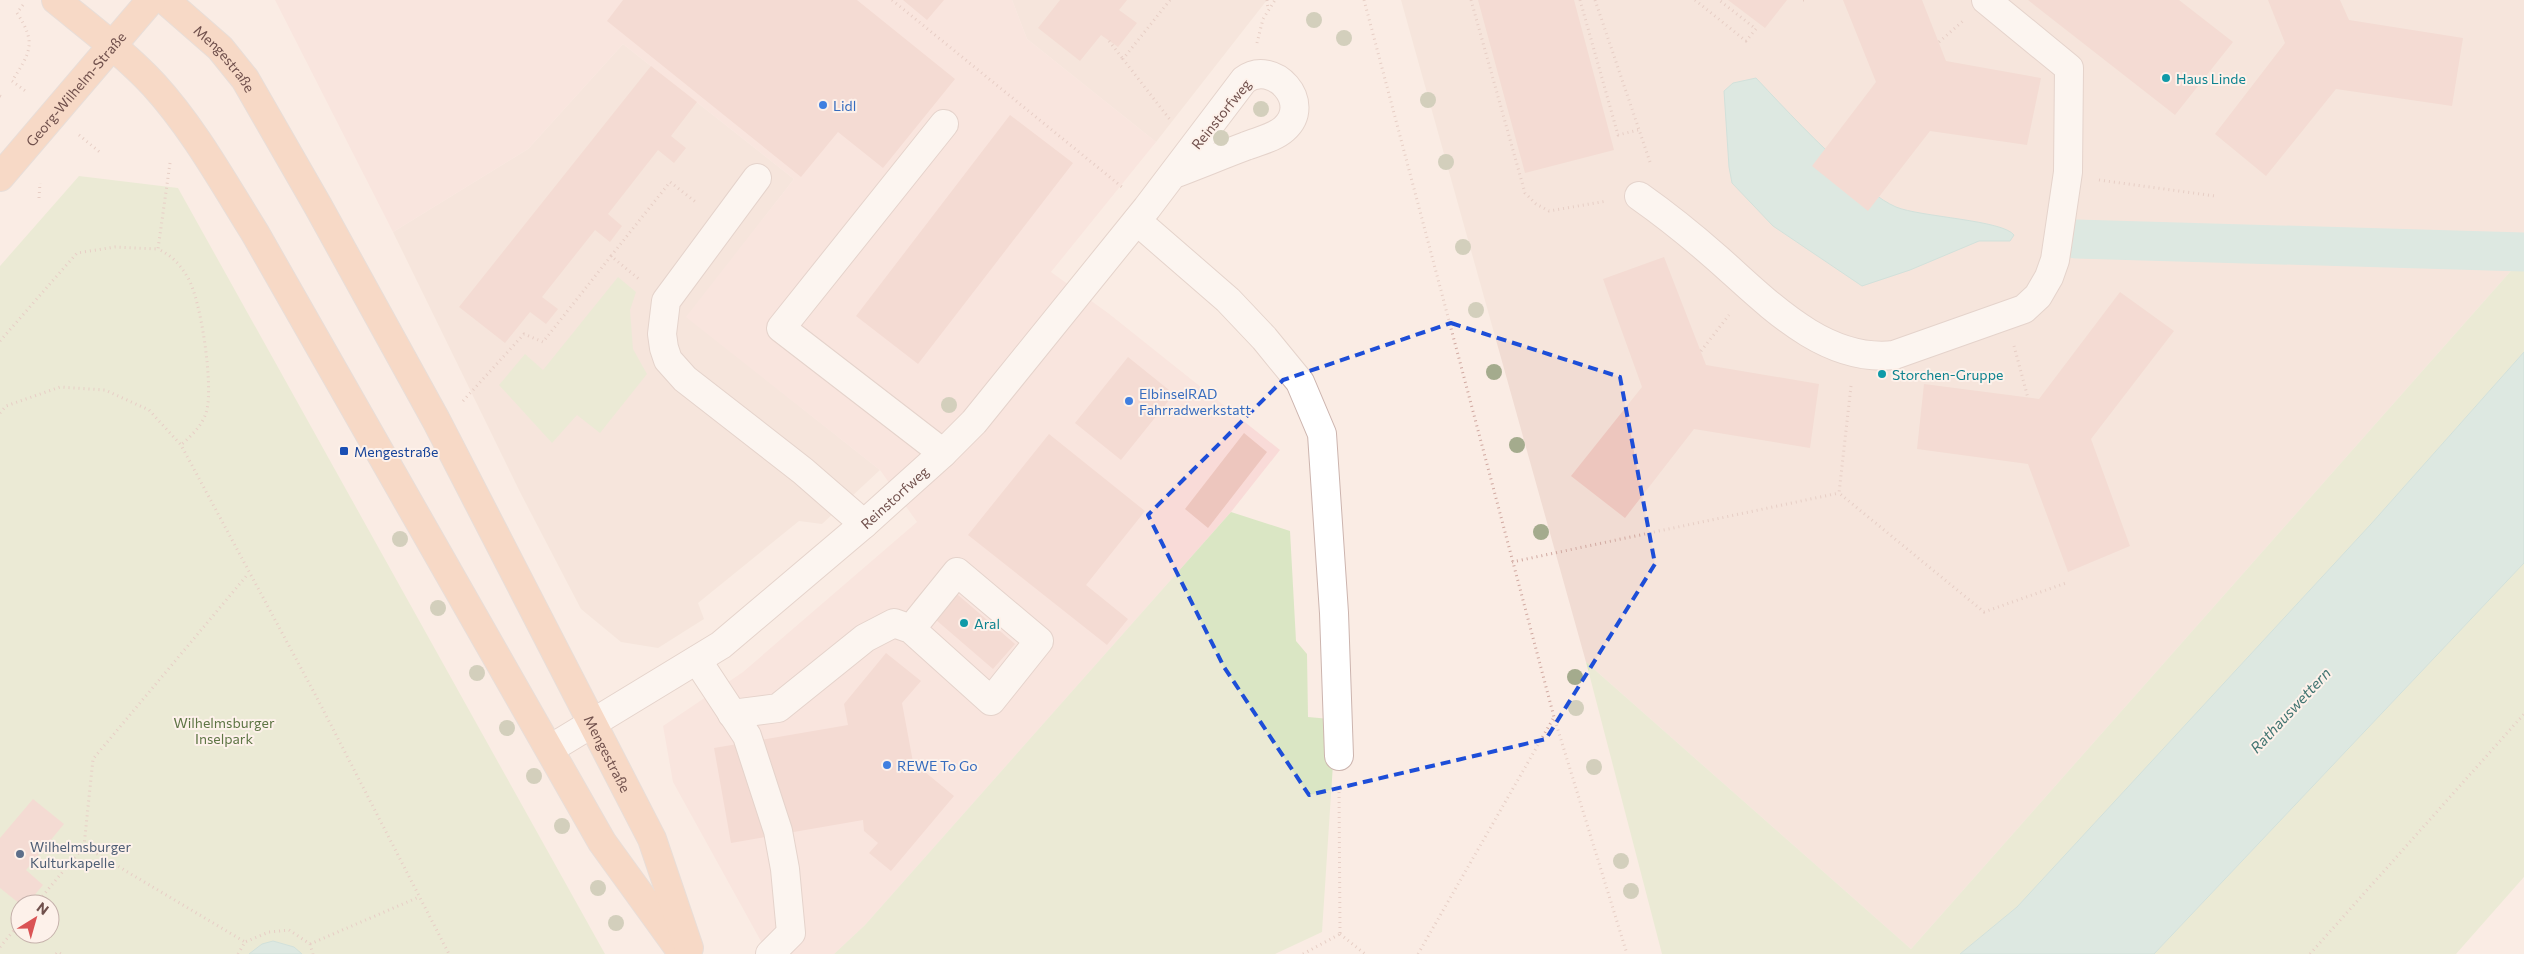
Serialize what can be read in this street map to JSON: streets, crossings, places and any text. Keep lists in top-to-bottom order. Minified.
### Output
{"streets":{"main road":["Mengestraße","Georg-Wilhelm-Straße"],"street":["Reinstorfweg"]},"crossings":[["Mengestraße","Reinstorfweg"]],"water":["Rathauswettern"],"parks":["Wilhelmsburger Inselpark"],"places":{"other":["Haus Linde","Lidl","Storchen-Gruppe","ElbinselRAD Fahrradwerkstatt","Aral","REWE To Go","Wilhelmsburger Kulturkapelle"],"transit":["Mengestraße"]},"north":"top right"}
